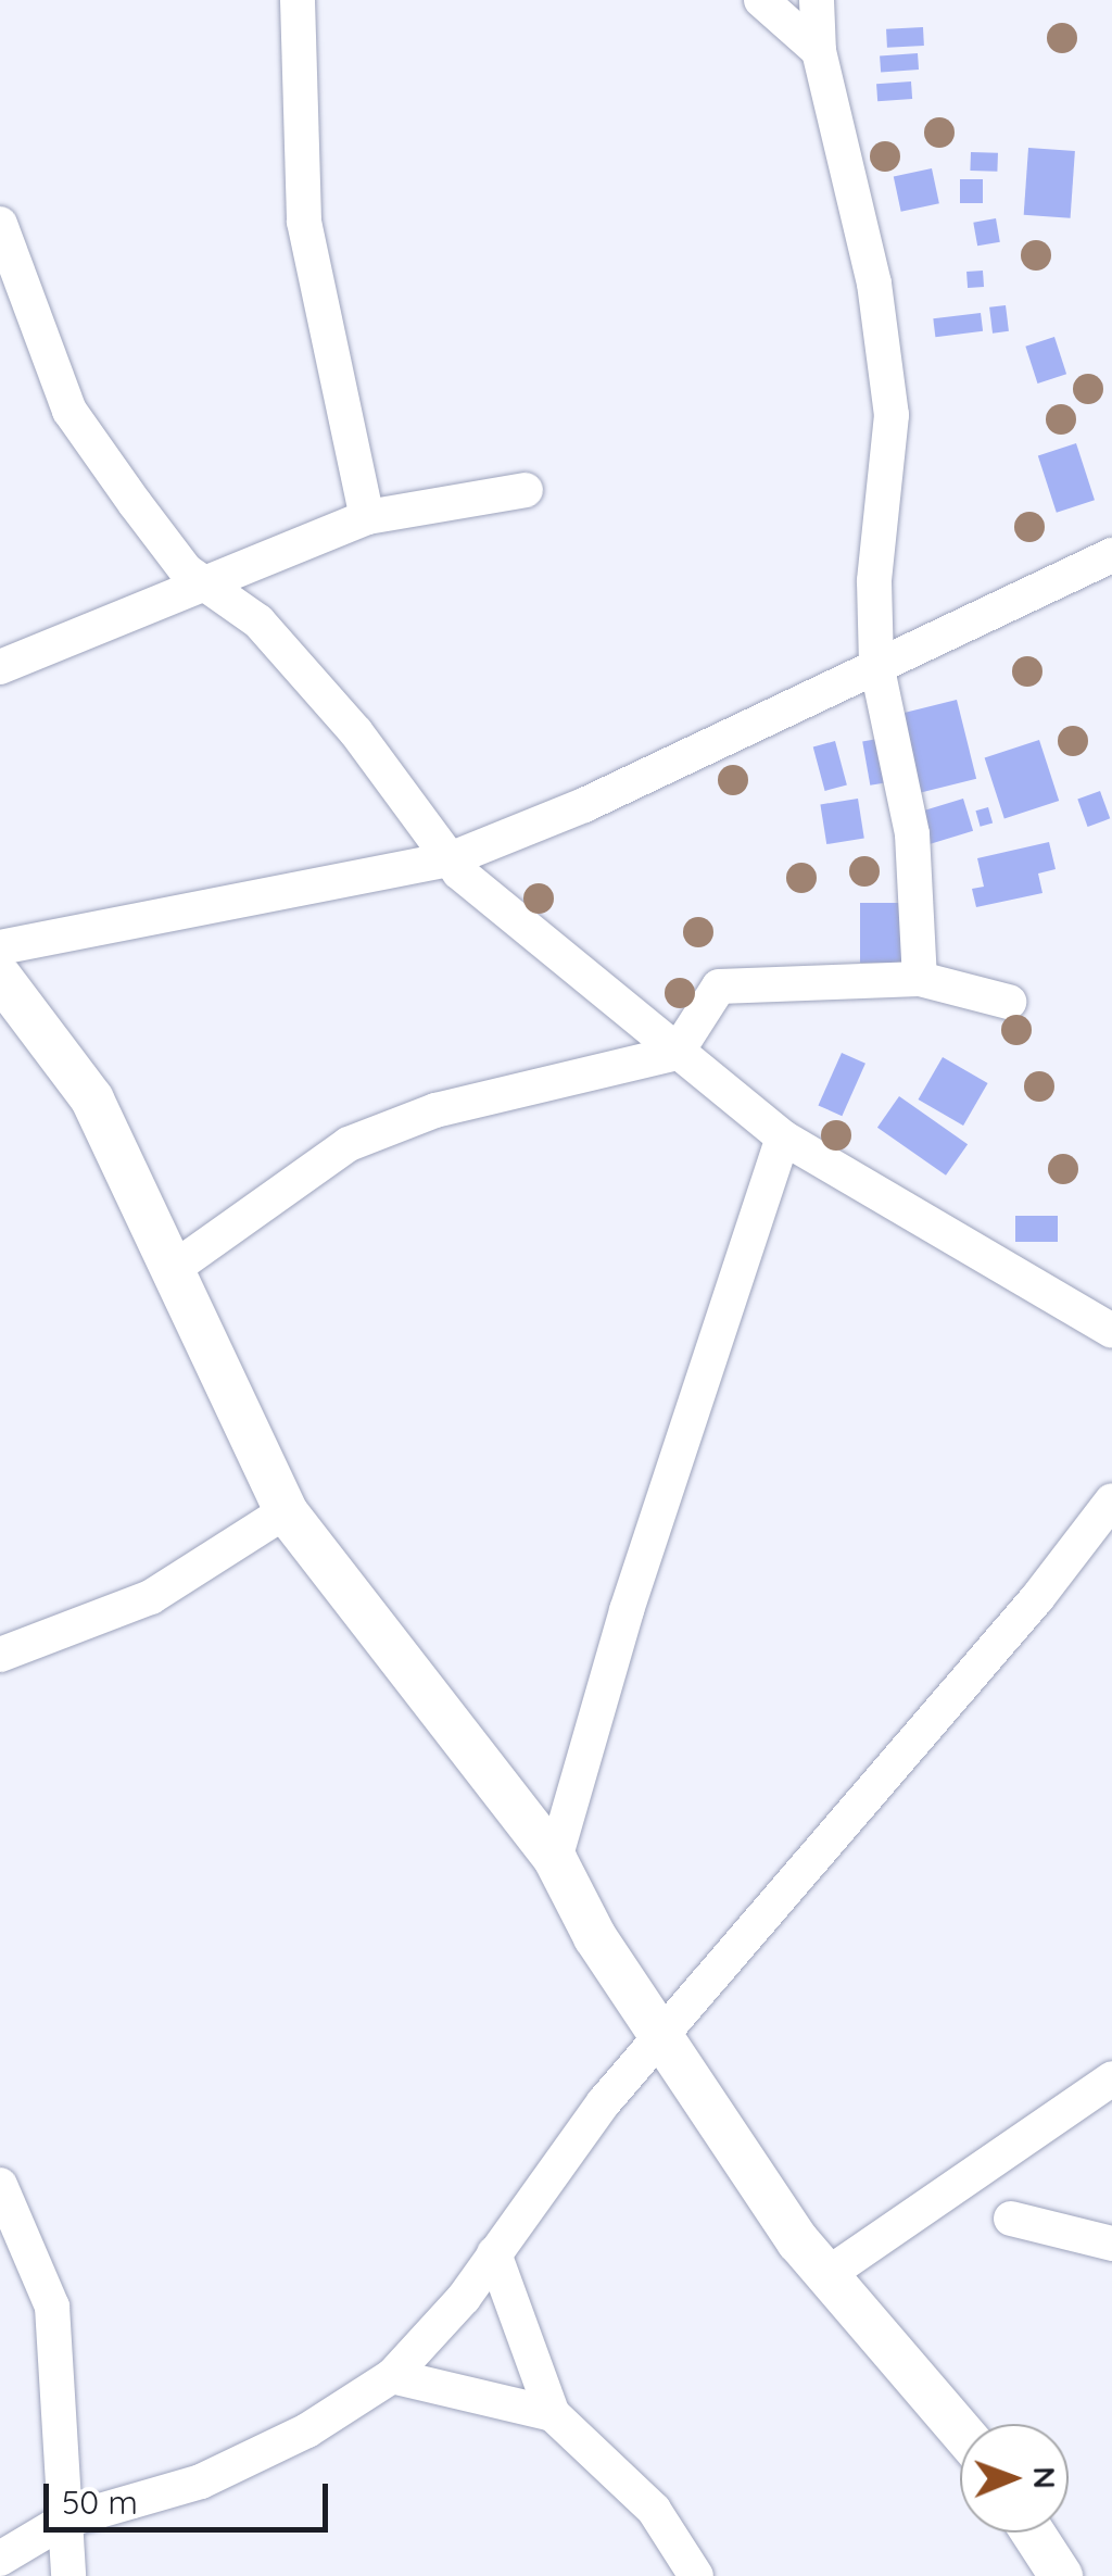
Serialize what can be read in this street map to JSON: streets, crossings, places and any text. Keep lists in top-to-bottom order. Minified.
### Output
{"scale_bar":"50 m","north":"right"}
